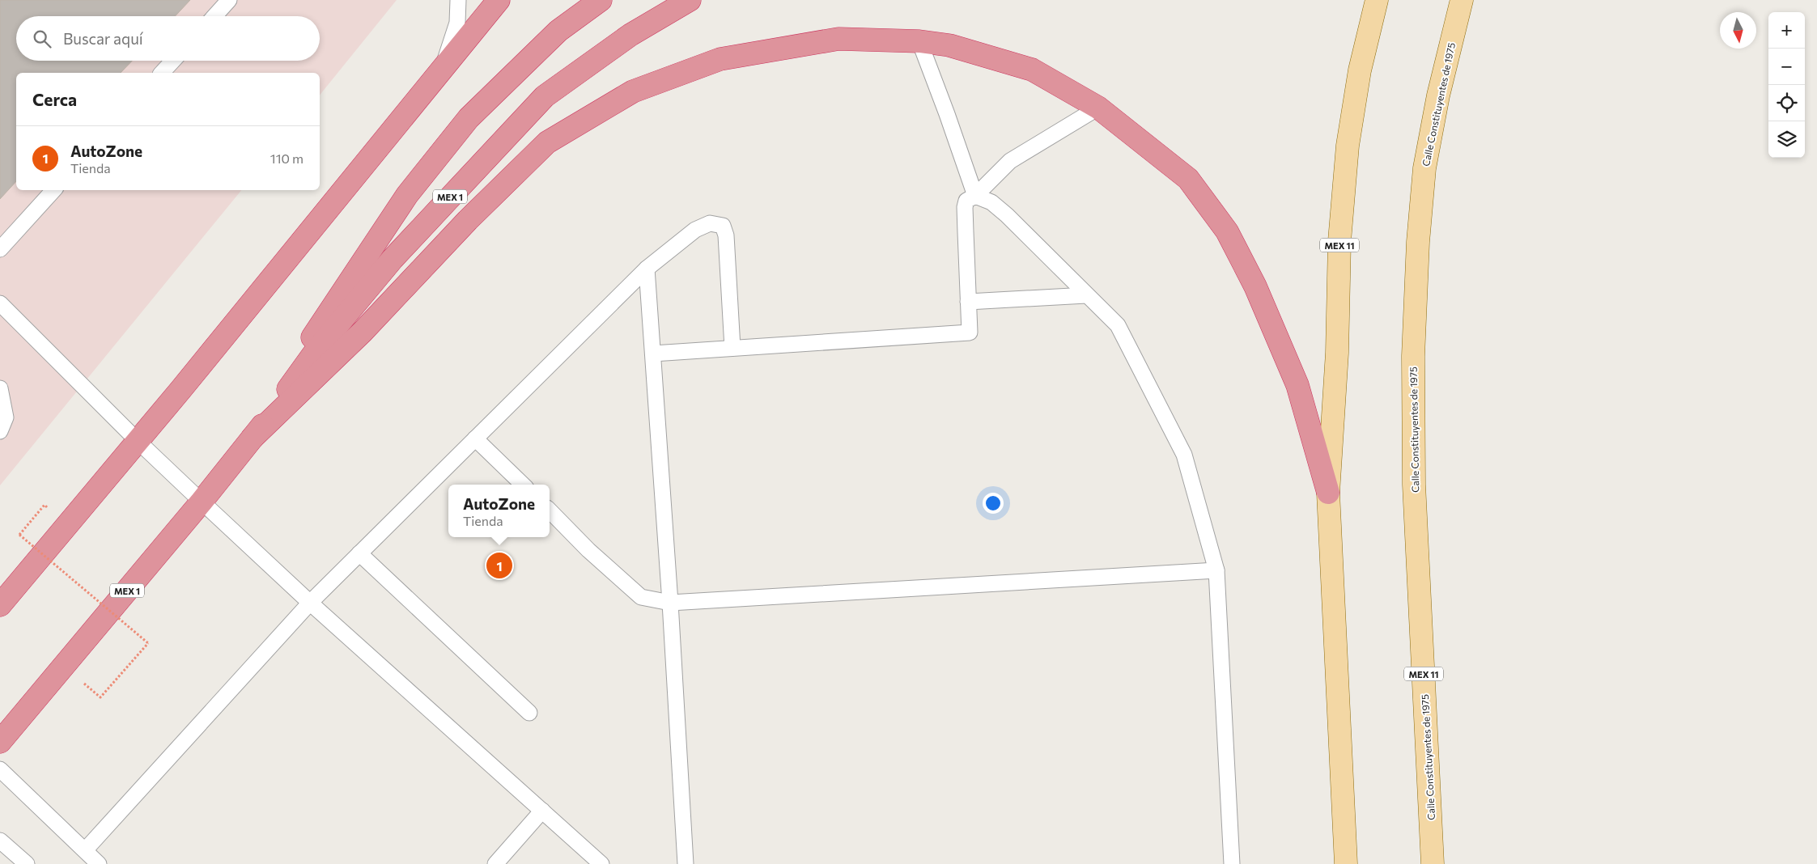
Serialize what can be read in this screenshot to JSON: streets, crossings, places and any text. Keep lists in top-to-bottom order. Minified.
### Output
{"streets":{"highway":["MEX 1"],"main road":["Calle Constituyentes de 1975","MEX 11"]},"north":"bottom","page":{"map_buttons":["+","−"],"search":"Buscar aquí","heading":"Cerca","list":[{"mark":"1","name":"AutoZone","note":"Tienda","value":"110 m"}],"popup":["AutoZone","Tienda"],"pins":"1"}}
